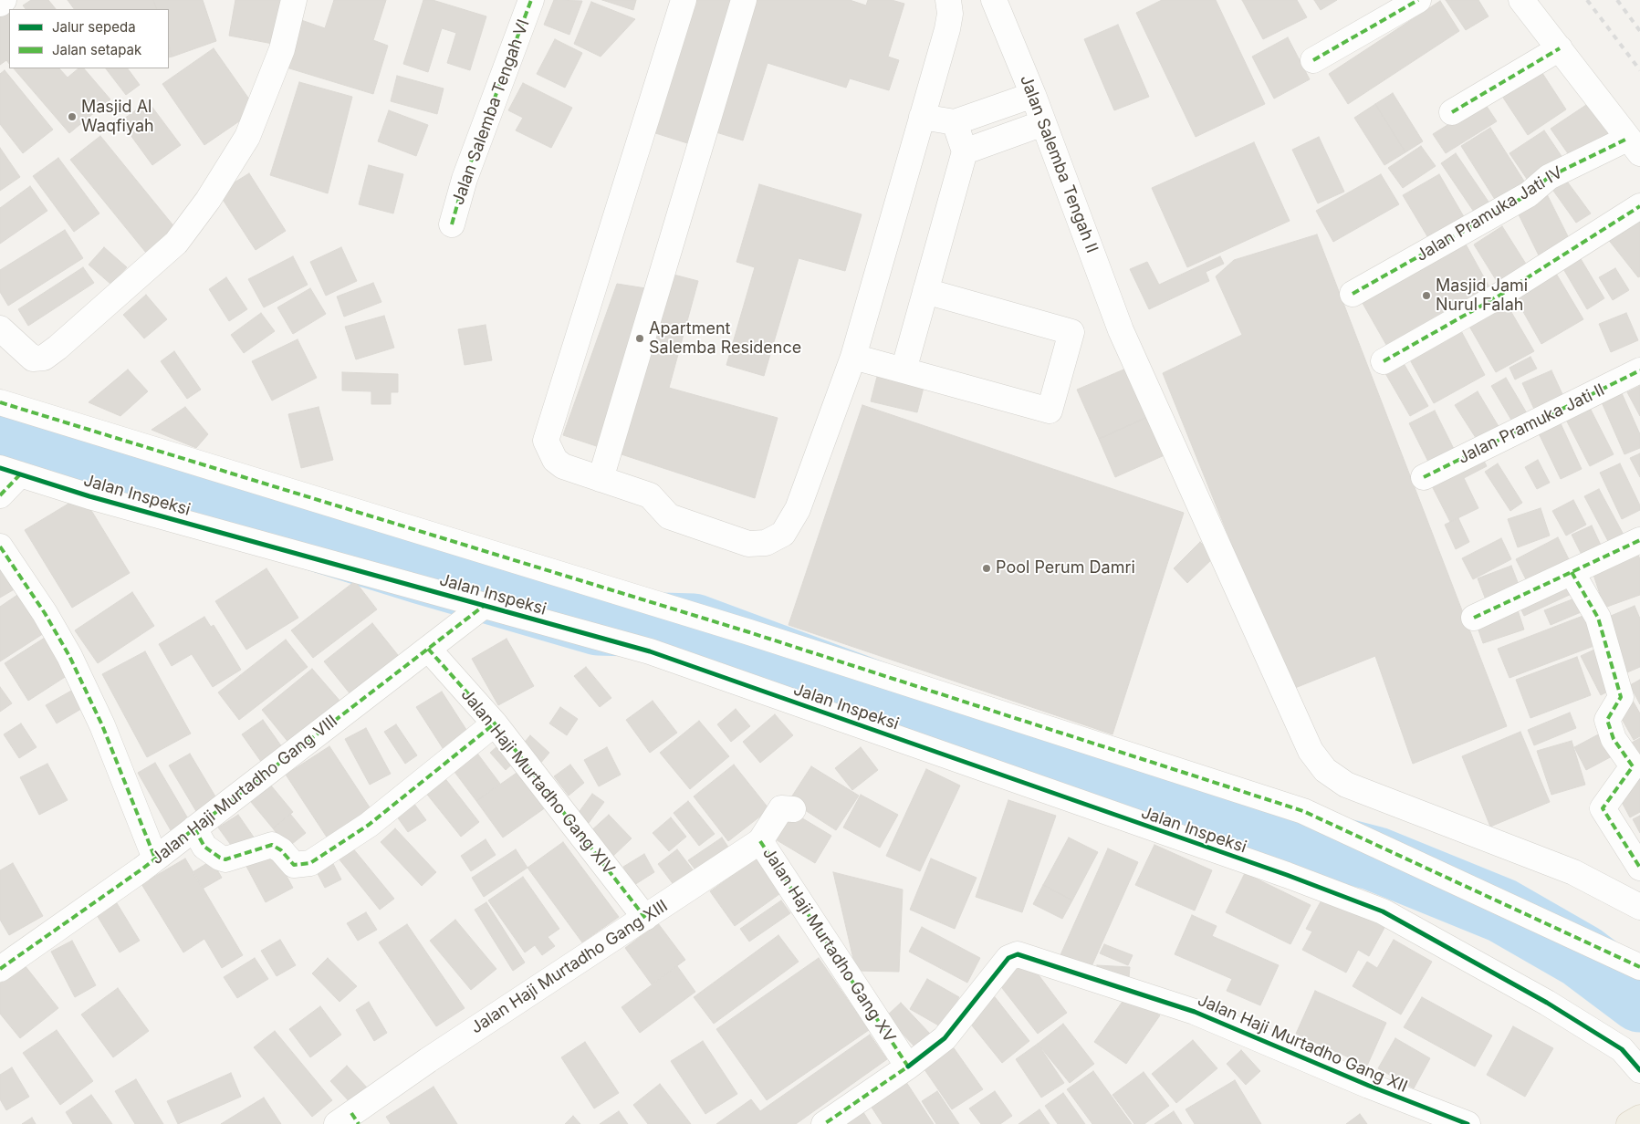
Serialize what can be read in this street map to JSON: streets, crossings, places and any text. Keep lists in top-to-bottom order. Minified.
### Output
{"streets":{"street":["Jalan Salemba Tengah VI","Jalan Salemba Tengah II","Jalan Pramuka Jati IV","Jalan Pramuka Jati II","Jalan Inspeksi","Jalan Haji Murtadho Gang XIV","Jalan Haji Murtadho Gang VIII","Jalan Haji Murtadho Gang XV","Jalan Haji Murtadho Gang XIII","Jalan Haji Murtadho Gang XII"]},"crossings":[["Jalan Inspeksi","Jalan Haji Murtadho Gang VIII"],["Jalan Haji Murtadho Gang XIV","Jalan Haji Murtadho Gang VIII"],["Jalan Haji Murtadho Gang XIV","Jalan Haji Murtadho Gang XIII"],["Jalan Haji Murtadho Gang XV","Jalan Haji Murtadho Gang XIII"],["Jalan Haji Murtadho Gang XV","Jalan Haji Murtadho Gang XII"]],"places":["Masjid Al Waqfiyah","Masjid Jami Nurul Falah","Apartment Salemba Residence","Pool Perum Damri"],"legend":["Jalur sepeda","Jalan setapak"]}
